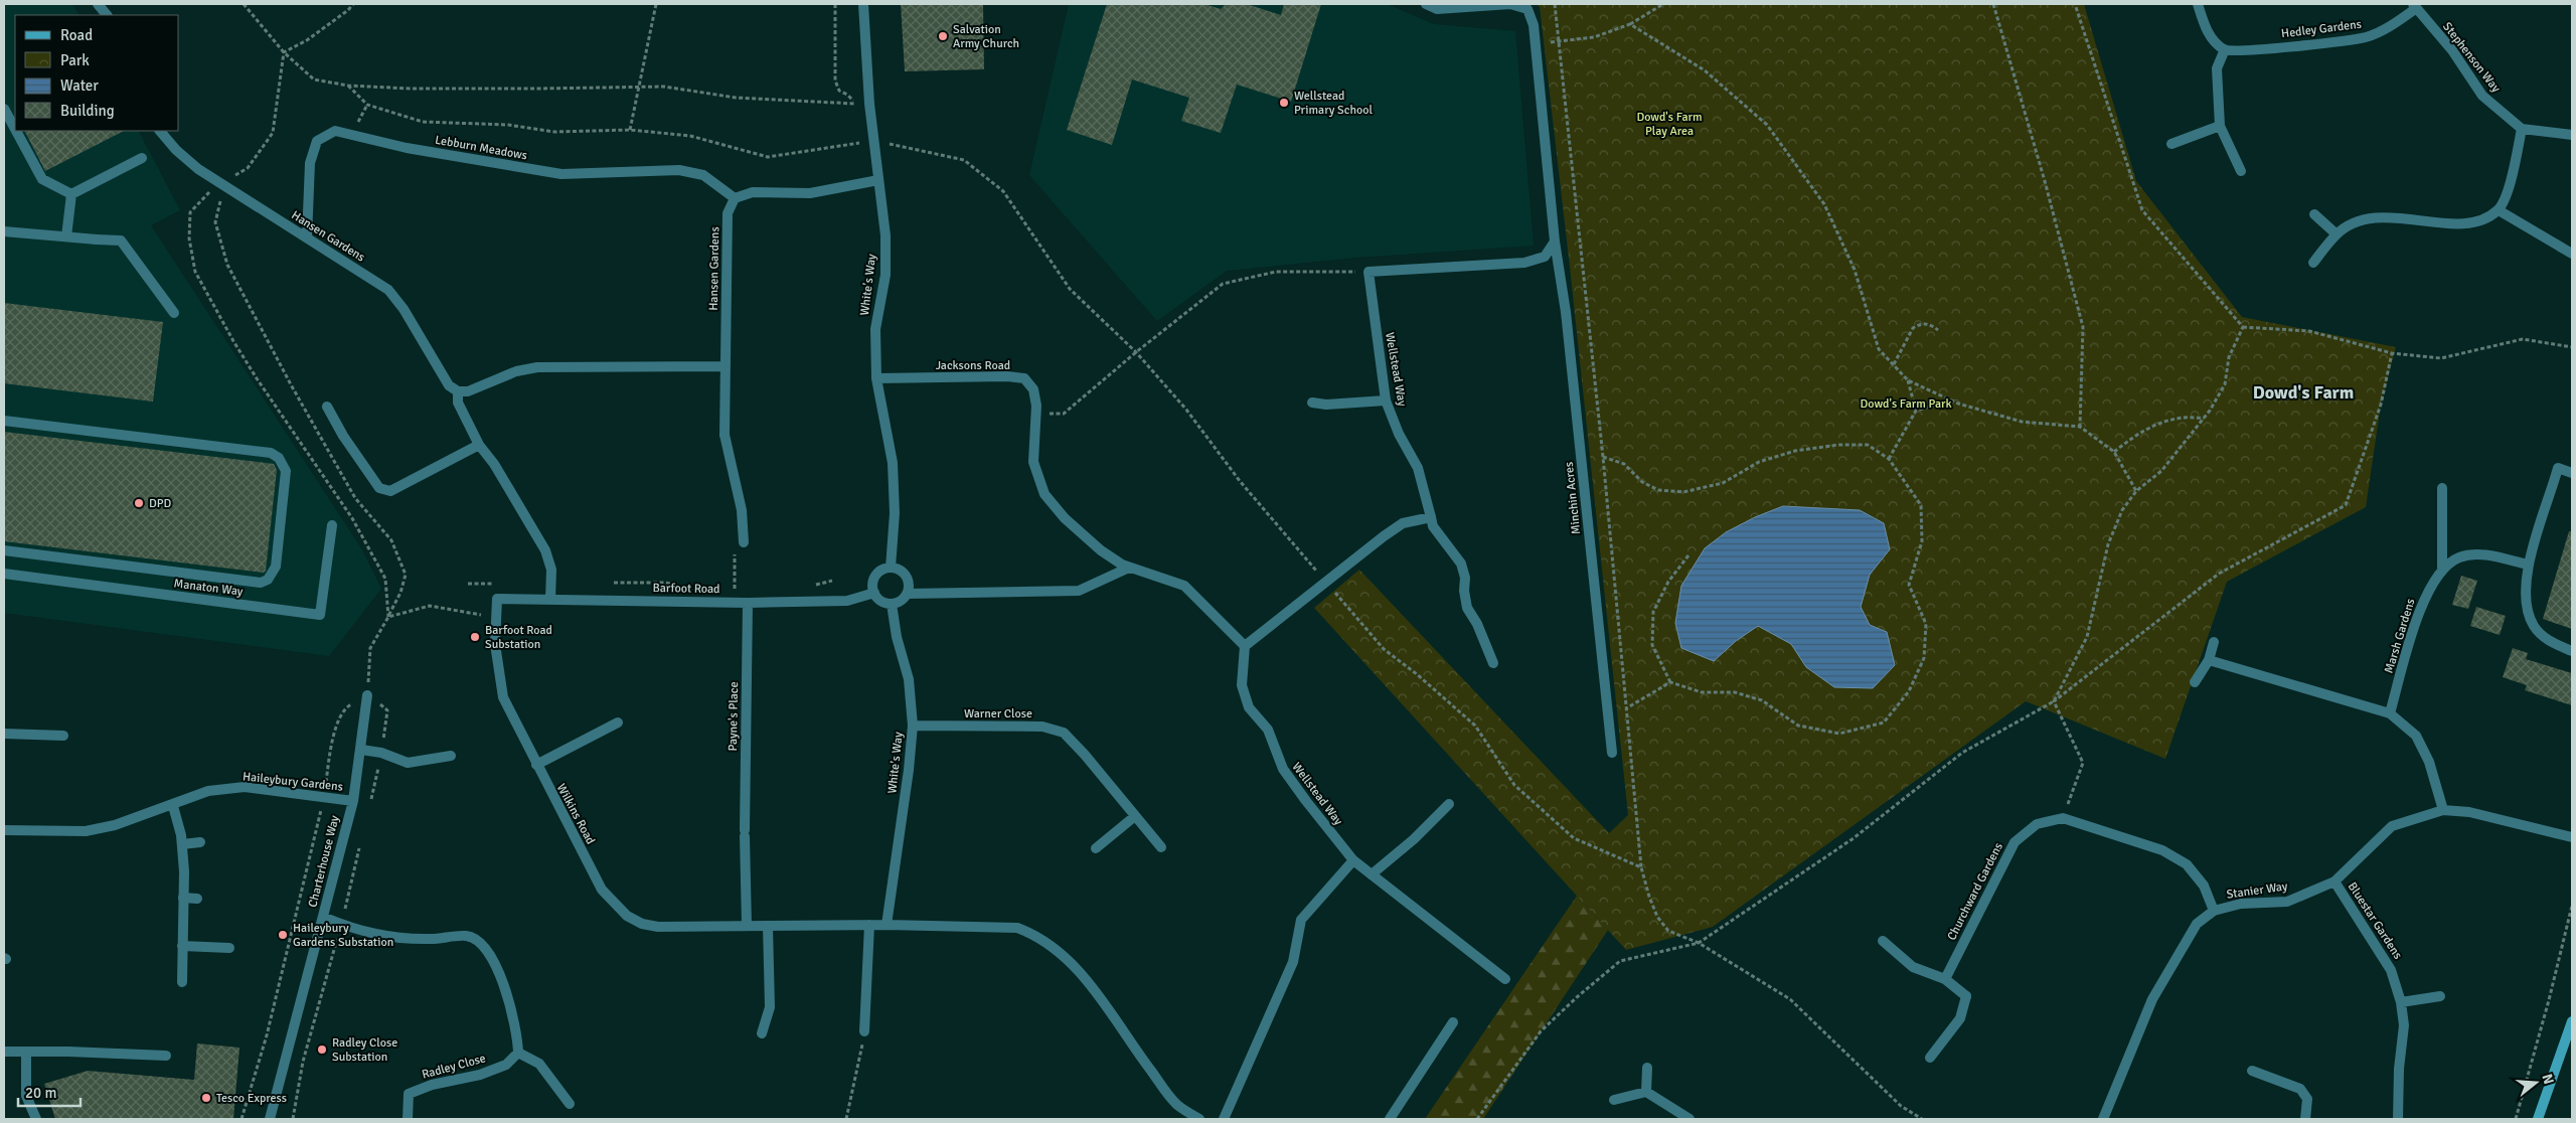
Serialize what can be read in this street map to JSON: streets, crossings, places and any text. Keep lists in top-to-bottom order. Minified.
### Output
{"streets":{"street":["Hedley Gardens","Stephenson Way","Lebburn Meadows","Hansen Gardens","White's Way","Jacksons Road","Wellstead Way","Minchin Acres","Manaton Way","Barfoot Road","Marsh Gardens","Warner Close","Payne's Place","Haileybury Gardens","Wilkins Road","Charterhouse Way","Stanier Way","Churchward Gardens","Bluestar Gardens","Radley Close"]},"crossings":[["Hedley Gardens","Stephenson Way"],["Lebburn Meadows","Hansen Gardens"],["Hansen Gardens","Barfoot Road"],["White's Way","Jacksons Road"],["White's Way","Barfoot Road"],["White's Way","Warner Close"],["White's Way","Wilkins Road"],["Jacksons Road","Wellstead Way"],["Barfoot Road","Payne's Place"],["Barfoot Road","Wilkins Road"],["Payne's Place","Wilkins Road"],["Haileybury Gardens","Charterhouse Way"],["Stanier Way","Churchward Gardens"],["Stanier Way","Bluestar Gardens"]],"districts":["Dowd's Farm"],"parks":["Dowd's Farm Play Area","Dowd's Farm Park"],"places":["Salvation Army Church","Wellstead Primary School","DPD","Barfoot Road Substation","Haileybury Gardens Substation","Radley Close Substation","Tesco Express"],"legend":["Road","Park","Water","Building"],"scale_bar":"20 m","north":"right"}
